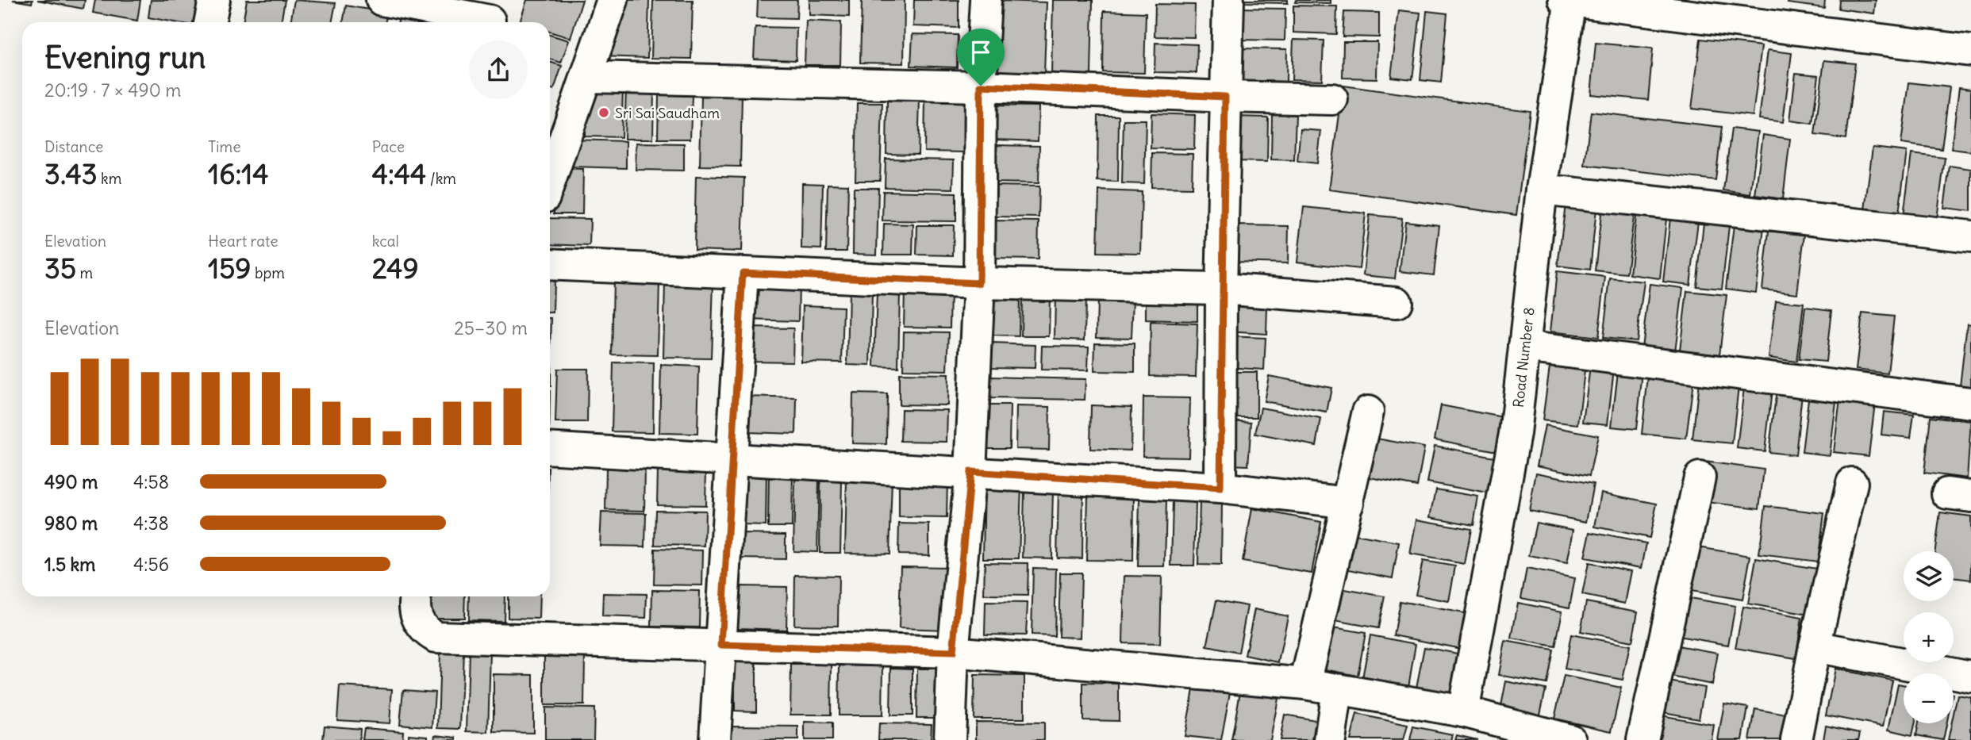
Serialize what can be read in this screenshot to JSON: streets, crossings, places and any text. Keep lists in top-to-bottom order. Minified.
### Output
{"streets":{"street":["Road Number 8"]},"places":["Sri Sai Saudham"],"page":{"heading":["Evening run","20:19 · 7 × 490 m"],"stats":[["Distance","3.43 km"],["Time","16:14"],["Pace","4:44 /km"],["Elevation","35 m"],["Heart rate","159 bpm"],["kcal","249"]],"chart":["Elevation","25–30 m"],"list":[{"name":"490 m","note":"4:58"},{"name":"980 m","note":"4:38"},{"name":"1.5 km","note":"4:56"}],"map_buttons":["+","−"]}}
